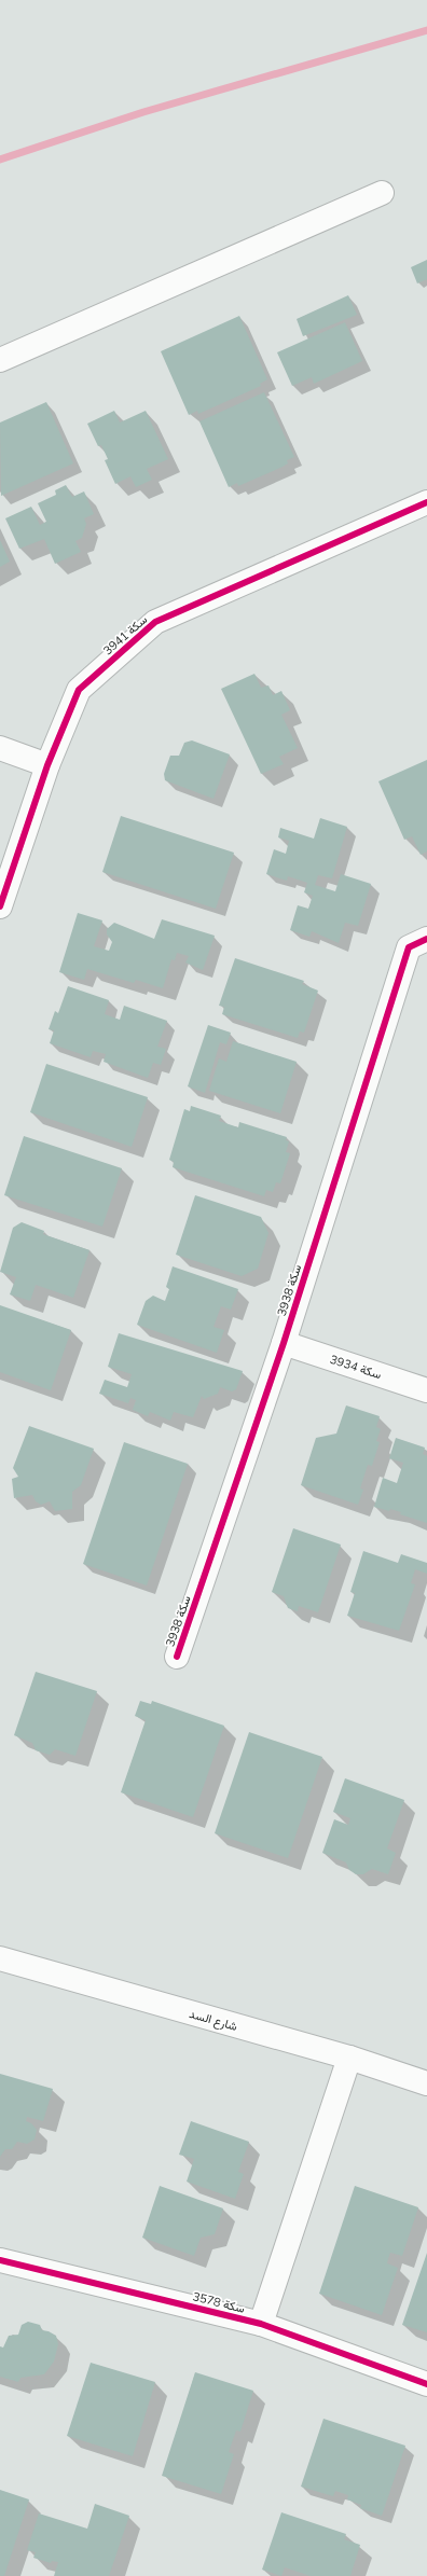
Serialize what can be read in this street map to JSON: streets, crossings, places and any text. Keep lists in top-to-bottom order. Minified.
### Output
{"streets":{"street":["سكة 3941","سكة 3938","سكة 3934","شارع السد","سكة 3578"]},"crossings":[["سكة 3938","سكة 3934"]]}
